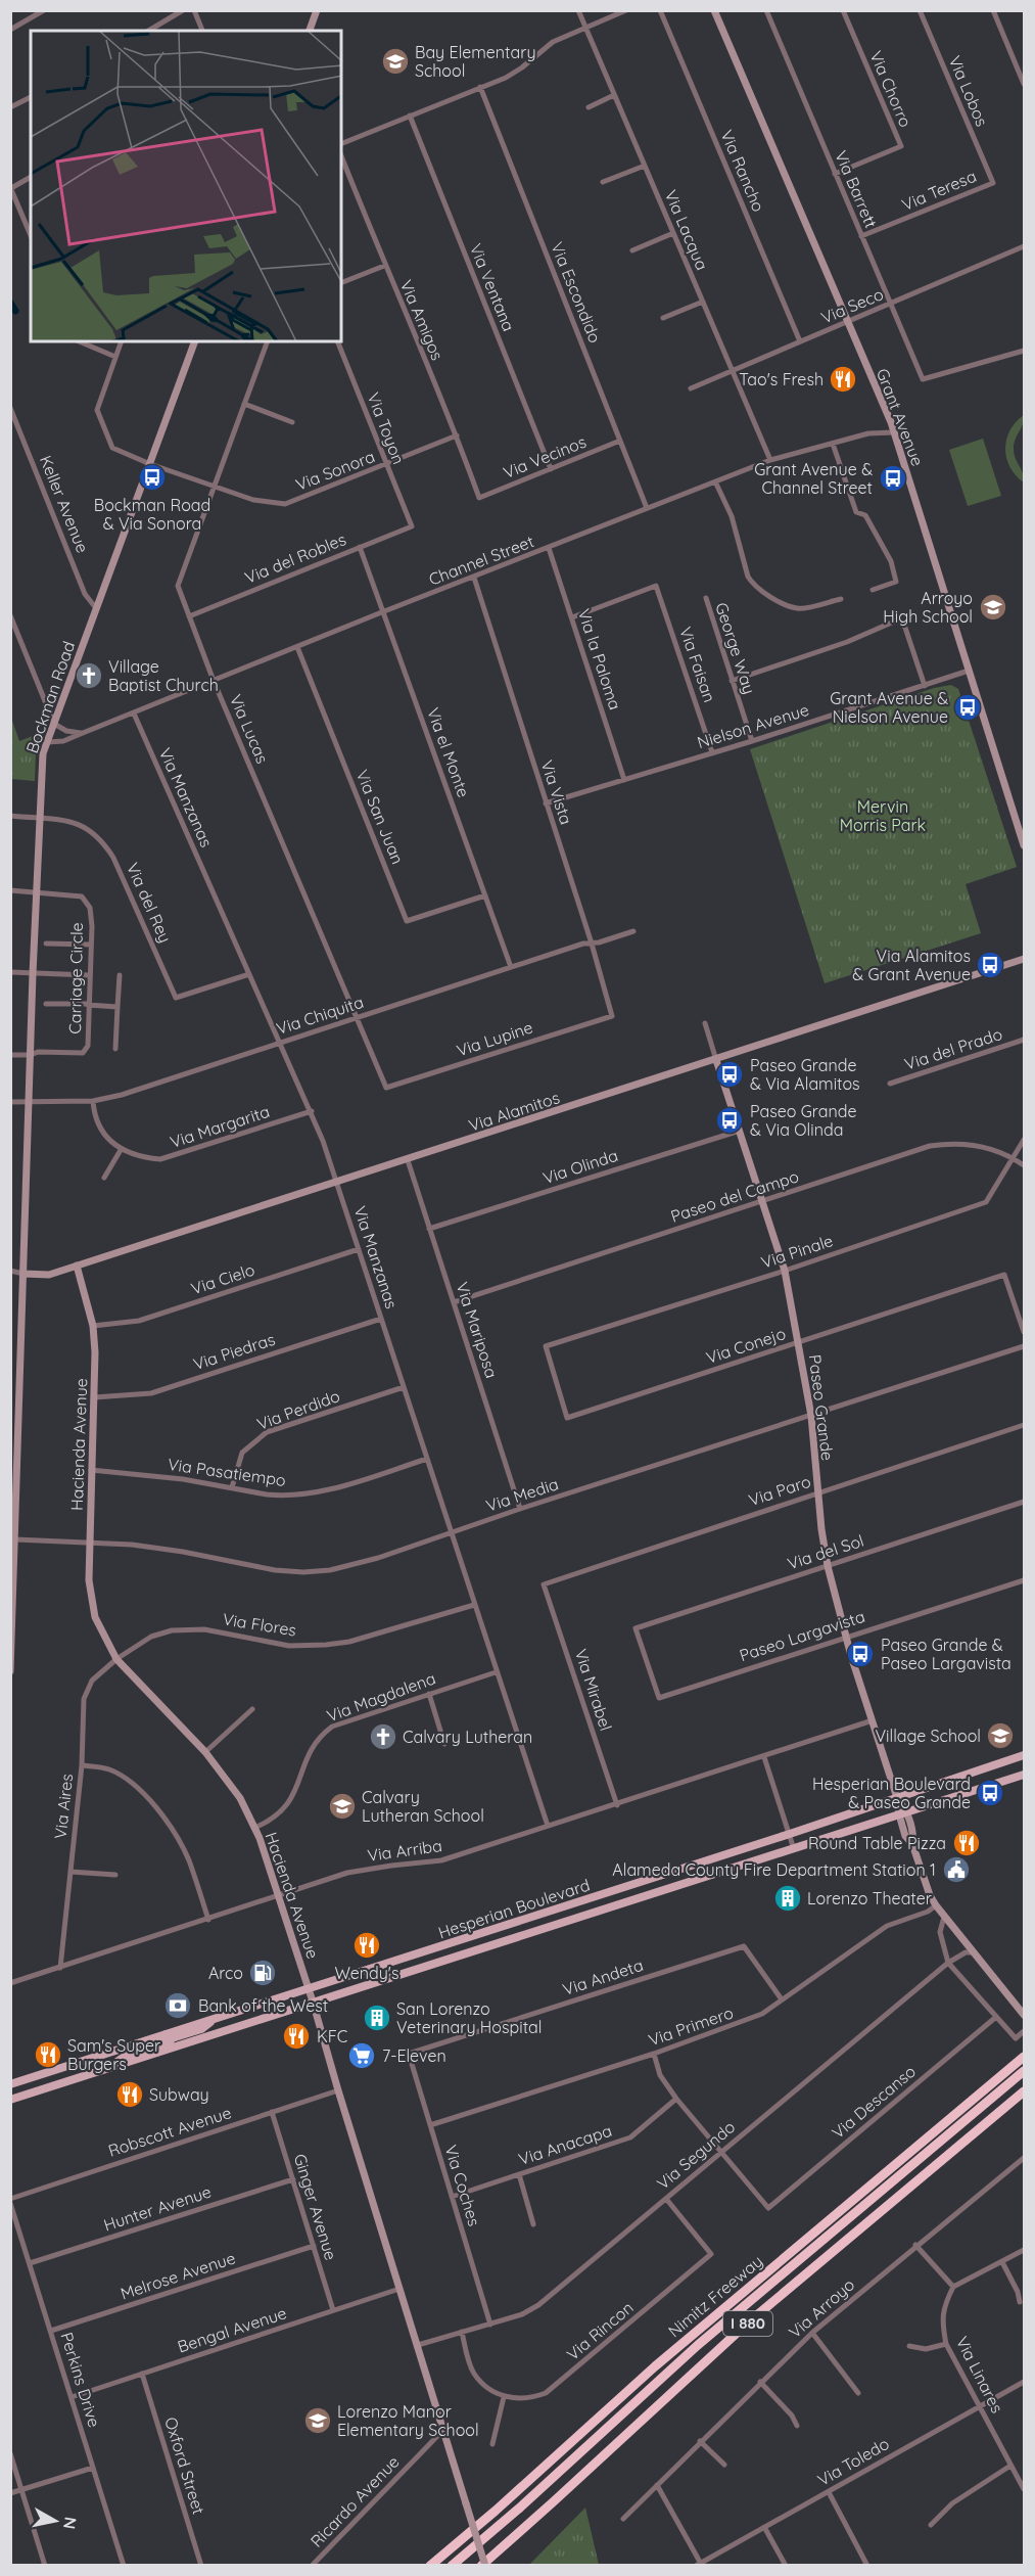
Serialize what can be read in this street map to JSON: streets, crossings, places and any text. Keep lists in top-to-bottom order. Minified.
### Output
{"streets":{"highway":["Nimitz Freeway","I 880"],"main road":["Hesperian Boulevard"],"street":["Via Chorro","Via Lobos","Via Rancho","Via Barrett","Via Teresa","Via Lacqua","Via Ventana","Via Escondido","Via Seco","Via Amigos","Grant Avenue","Via Toyon","Via Vecinos","Via Sonora","Keller Avenue","Via del Robles","Channel Street","George Way","Via la Paloma","Via Faisan","Bockman Road","Nielson Avenue","Via Lucas","Via el Monte","Via Vista","Via Manzanas","Via San Juan","Via del Rey","Carriage Circle","Via Chiquita","Via Lupine","Via del Prado","Via Alamitos","Via Margarita","Via Olinda","Paseo del Campo","Via Pinale","Via Cielo","Via Mariposa","Via Conejo","Via Piedras","Paseo Grande","Via Perdido","Hacienda Avenue","Via Pasatiempo","Via Paro","Via Media","Via del Sol","Via Flores","Paseo Largavista","Via Mirabel","Via Magdalena","Via Aires","Via Arriba","Via Andeta","Via Primero","Via Descanso","Robscott Avenue","Via Anacapa","Via Segundo","Via Coches","Ginger Avenue","Hunter Avenue","Melrose Avenue","Via Arroyo","Bengal Avenue","Via Rincon","Via Linares","Perkins Drive","Via Toledo","Oxford Street","Ricardo Avenue"]},"crossings":[["Via Chorro","Via Barrett"],["Via Lobos","Via Teresa"],["Via Rancho","Via Seco"],["Via Barrett","Via Teresa"],["Via Barrett","Via Seco"],["Via Lacqua","Via Seco"],["Via Lacqua","Channel Street"],["Via Ventana","Via Vecinos"],["Via Escondido","Via Vecinos"],["Via Escondido","Channel Street"],["Via Seco","Grant Avenue"],["Via Amigos","Via Vecinos"],["Via Amigos","Via Sonora"],["Grant Avenue","Channel Street"],["Grant Avenue","Nielson Avenue"],["Via Toyon","Via Sonora"],["Via Toyon","Via del Robles"],["Via Sonora","Bockman Road"],["Via Sonora","Via Lucas"],["Keller Avenue","Bockman Road"],["Via del Robles","Via Lucas"],["Via del Robles","Via el Monte"],["Channel Street","Via la Paloma"],["Channel Street","Bockman Road"],["Channel Street","Via Lucas"],["Channel Street","Via el Monte"],["Channel Street","Via Vista"],["Channel Street","Via Manzanas"],["Channel Street","Via San Juan"],["George Way","Nielson Avenue"],["Via la Paloma","Via Faisan"],["Via la Paloma","Nielson Avenue"],["Via Faisan","Nielson Avenue"],["Bockman Road","Via del Rey"],["Bockman Road","Carriage Circle"],["Bockman Road","Via Chiquita"],["Bockman Road","Via Alamitos"],["Bockman Road","Via Media"],["Nielson Avenue","Via Vista"],["Via Lucas","Via Chiquita"],["Via Lucas","Via Lupine"],["Via el Monte","Via San Juan"],["Via el Monte","Via Chiquita"],["Via Vista","Via Chiquita"],["Via Vista","Via Lupine"],["Via Manzanas","Via del Rey"],["Via Manzanas","Via Chiquita"],["Via Manzanas","Via Alamitos"],["Via Manzanas","Via Margarita"],["Via Manzanas","Via Cielo"],["Via Manzanas","Via Piedras"],["Via Manzanas","Via Perdido"],["Via Manzanas","Via Pasatiempo"],["Via Manzanas","Via Media"],["Via Manzanas","Via Flores"],["Via Manzanas","Via Magdalena"],["Via Manzanas","Via Arriba"],["Via Alamitos","Via Mariposa"],["Via Alamitos","Paseo Grande"],["Via Alamitos","Hacienda Avenue"],["Via Olinda","Via Mariposa"],["Via Olinda","Paseo Grande"],["Paseo del Campo","Via Pinale"],["Paseo del Campo","Via Mariposa"],["Paseo del Campo","Paseo Grande"],["Via Pinale","Via Conejo"],["Via Pinale","Paseo Grande"],["Via Cielo","Hacienda Avenue"],["Via Mariposa","Via Media"],["Via Conejo","Paseo Grande"],["Via Piedras","Hacienda Avenue"],["Paseo Grande","Via Paro"],["Paseo Grande","Via Media"],["Paseo Grande","Via del Sol"],["Paseo Grande","Paseo Largavista"],["Paseo Grande","Via Arriba"],["Paseo Grande","Hesperian Boulevard"],["Paseo Grande","Via Primero"],["Paseo Grande","Via Segundo"],["Via Perdido","Via Pasatiempo"],["Hacienda Avenue","Via Pasatiempo"],["Hacienda Avenue","Via Media"],["Hacienda Avenue","Via Flores"],["Hacienda Avenue","Via Magdalena"],["Hacienda Avenue","Via Aires"],["Hacienda Avenue","Via Arriba"],["Hacienda Avenue","Hesperian Boulevard"],["Hacienda Avenue","Robscott Avenue"],["Hacienda Avenue","Via Segundo"],["Hacienda Avenue","I 880"],["Hacienda Avenue","Bengal Avenue"],["Hacienda Avenue","Ricardo Avenue"],["Via Paro","Via Mirabel"],["Via del Sol","Paseo Largavista"],["Via Flores","Via Aires"],["Via Mirabel","Via Arriba"],["Via Aires","Via Arriba"],["Via Andeta","Via Primero"],["Via Andeta","Via Coches"],["Via Primero","Via Coches"],["Via Descanso","Via Segundo"],["Robscott Avenue","Ginger Avenue"],["Robscott Avenue","Perkins Drive"],["Via Anacapa","Via Coches"],["Via Segundo","Via Coches"],["Via Segundo","Via Rincon"],["Ginger Avenue","Hunter Avenue"],["Ginger Avenue","Melrose Avenue"],["Ginger Avenue","Bengal Avenue"],["Hunter Avenue","Perkins Drive"],["Melrose Avenue","Perkins Drive"],["Bengal Avenue","Perkins Drive"],["Bengal Avenue","Oxford Street"],["Via Linares","Via Toledo"]],"parks":["Mervin Morris Park"],"places":{"school or university":["Bay Elementary School","Arroyo High School","Village School","Calvary Lutheran School","Lorenzo Manor Elementary School"],"restaurant":["Tao's Fresh","Round Table Pizza","Wendy's","KFC","Sam's Super Burgers","Subway"],"bus stop":["Bockman Road & Via Sonora","Grant Avenue & Channel Street","Grant Avenue & Nielson Avenue","Via Alamitos & Grant Avenue","Paseo Grande & Via Alamitos","Paseo Grande & Via Olinda","Paseo Grande & Paseo Largavista","Hesperian Boulevard & Paseo Grande"],"church":["Village Baptist Church","Calvary Lutheran"],"public building":["Alameda County Fire Department Station 1"],"building":["Lorenzo Theater","San Lorenzo Veterinary Hospital"],"fuel station":["Arco"],"bank":["Bank of the West"],"supermarket":["7-Eleven"]},"north":"right"}
